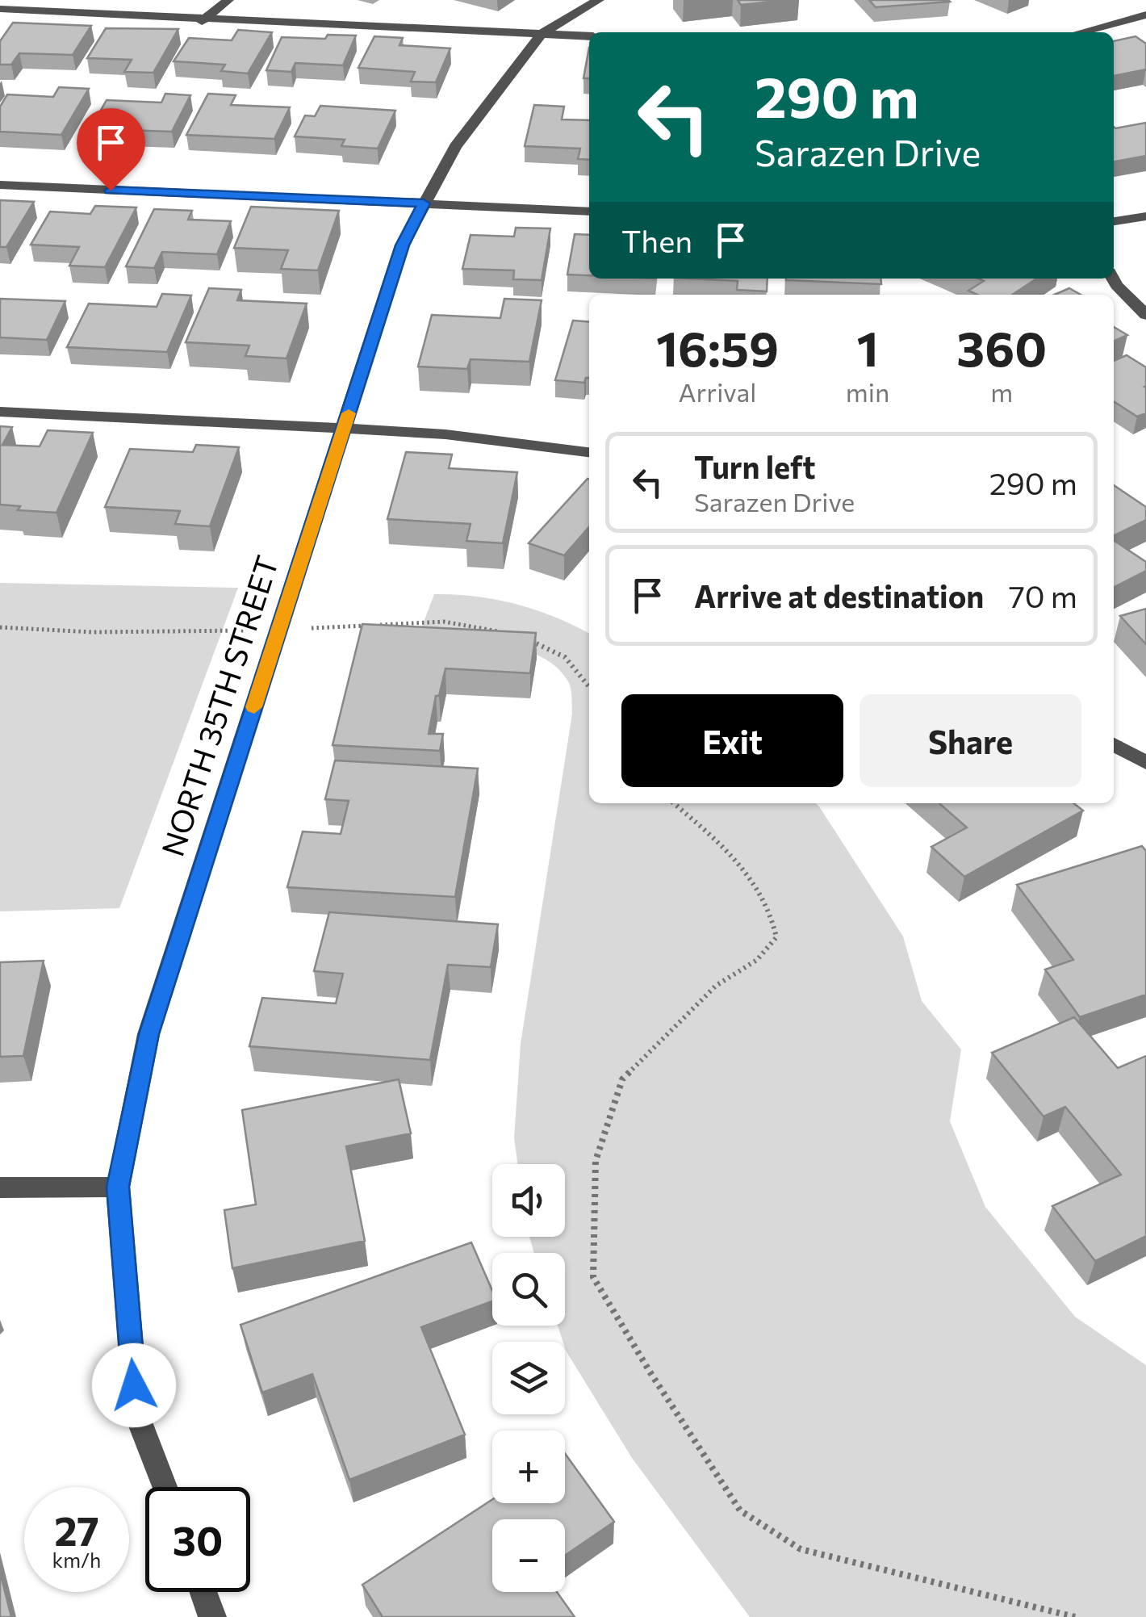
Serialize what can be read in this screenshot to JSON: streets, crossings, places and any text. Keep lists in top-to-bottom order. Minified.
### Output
{"streets":{"street":["NORTH 35TH STREET"]},"page":{"turn":["290 m","Sarazen Drive"],"then":"Then","eta":["16:59","Arrival","1","min","360","m"],"list":[{"name":"Turn left","note":"Sarazen Drive","value":"290 m"},{"name":"Arrive at destination","value":"70 m"}],"buttons":["Exit","Share"],"map_buttons":["+","−"],"speed":"27 km/h","limit":"30"}}
